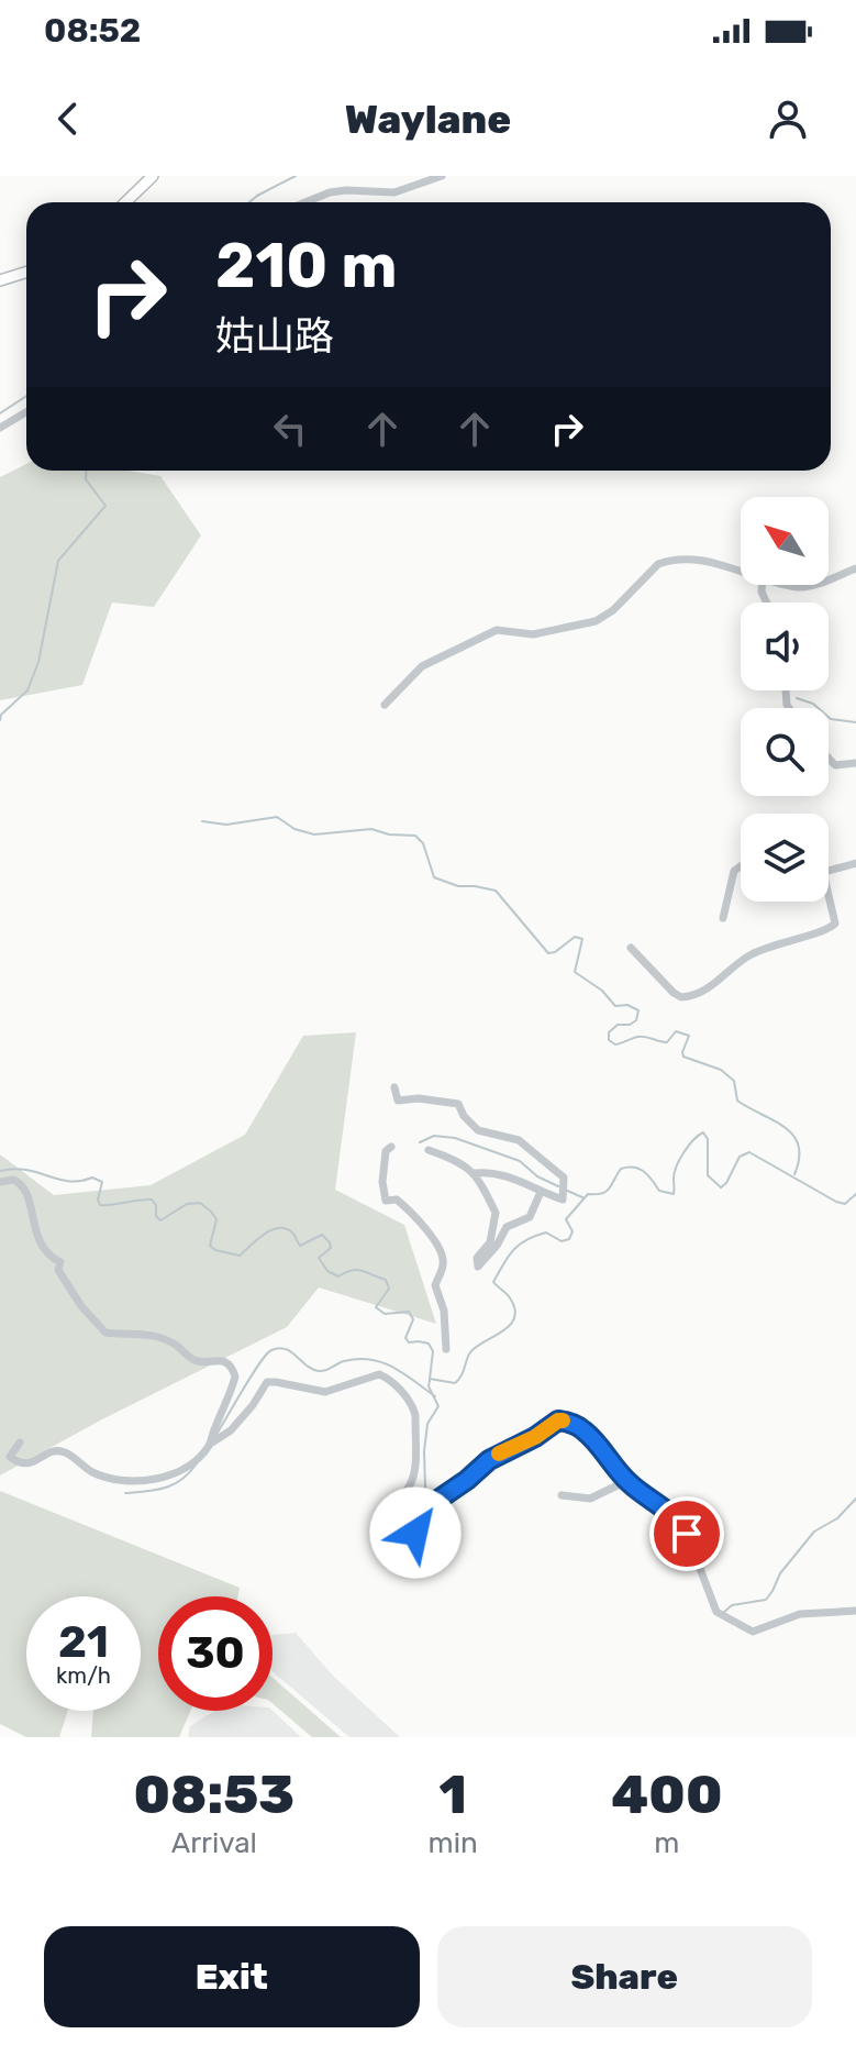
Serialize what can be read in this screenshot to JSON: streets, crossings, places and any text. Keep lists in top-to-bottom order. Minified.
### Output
{"north":"top left","page":{"status":"08:52","header":"Waylane","turn":["210 m","姑山路"],"speed":"21 km/h","limit":"30","eta":["08:53","Arrival","1","min","400","m"],"buttons":["Exit","Share"]}}
